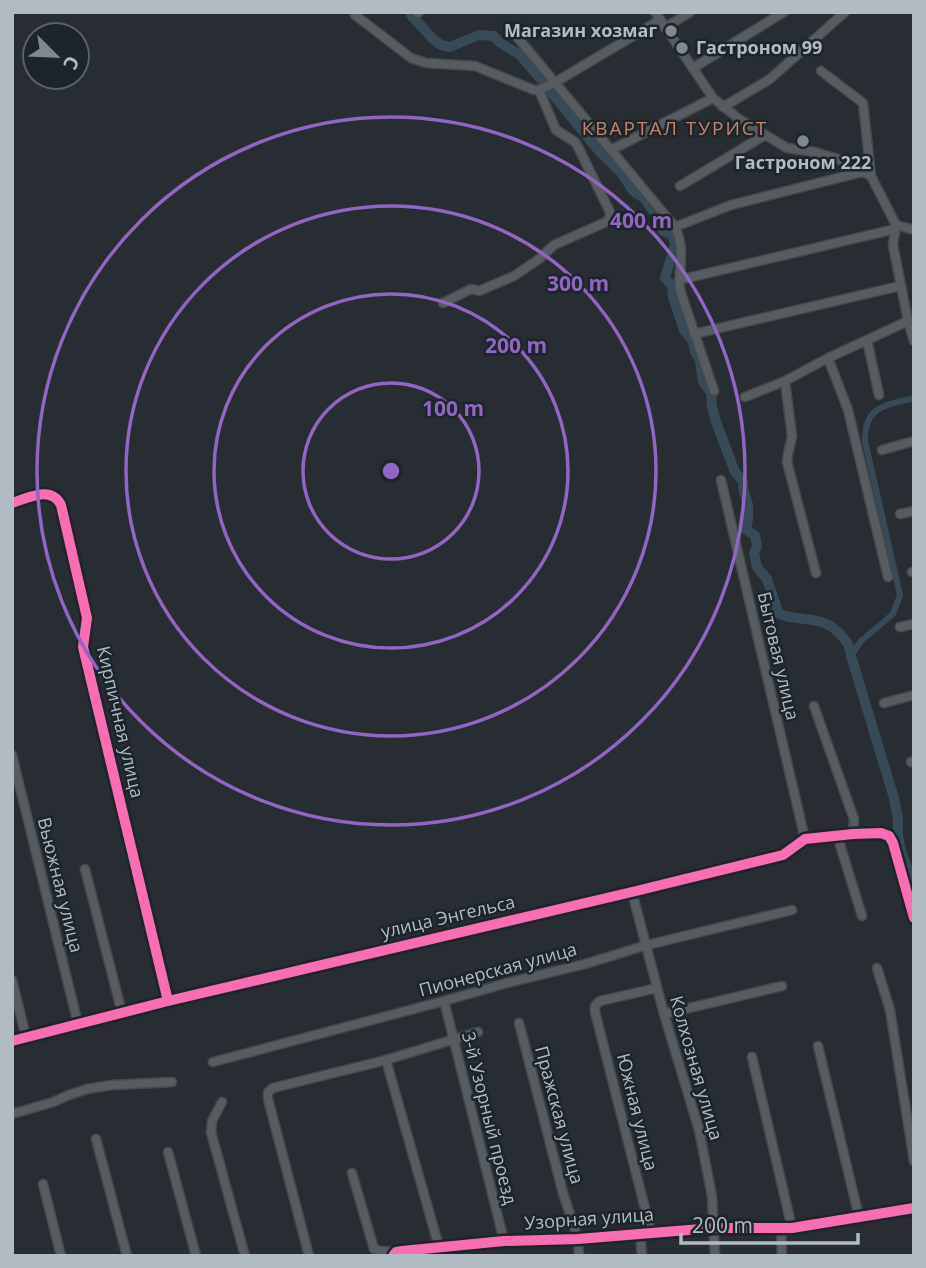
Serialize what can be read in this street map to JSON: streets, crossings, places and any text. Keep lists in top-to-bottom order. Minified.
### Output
{"streets":{"street":["Бытовая улица","Кирпичная улица","Вьюжная улица","улица Энгельса","Пионерская улица","Колхозная улица","Южная улица","Пражская улица","3-й Узорный проезд","Узорная улица"]},"crossings":[["Бытовая улица","улица Энгельса"],["Кирпичная улица","улица Энгельса"],["Вьюжная улица","улица Энгельса"],["улица Энгельса","Колхозная улица"],["Пионерская улица","Колхозная улица"],["Пионерская улица","3-й Узорный проезд"],["Колхозная улица","Южная улица"],["Колхозная улица","Узорная улица"],["Южная улица","Узорная улица"],["Пражская улица","Узорная улица"],["3-й Узорный проезд","Узорная улица"]],"districts":["КВАРТАЛ ТУРИСТ"],"places":["Магазин хозмаг","Гастроном 99","Гастроном 222"],"scale_bar":"200 m","north":"bottom right","rings":["400 m","300 m","200 m","100 m"]}
